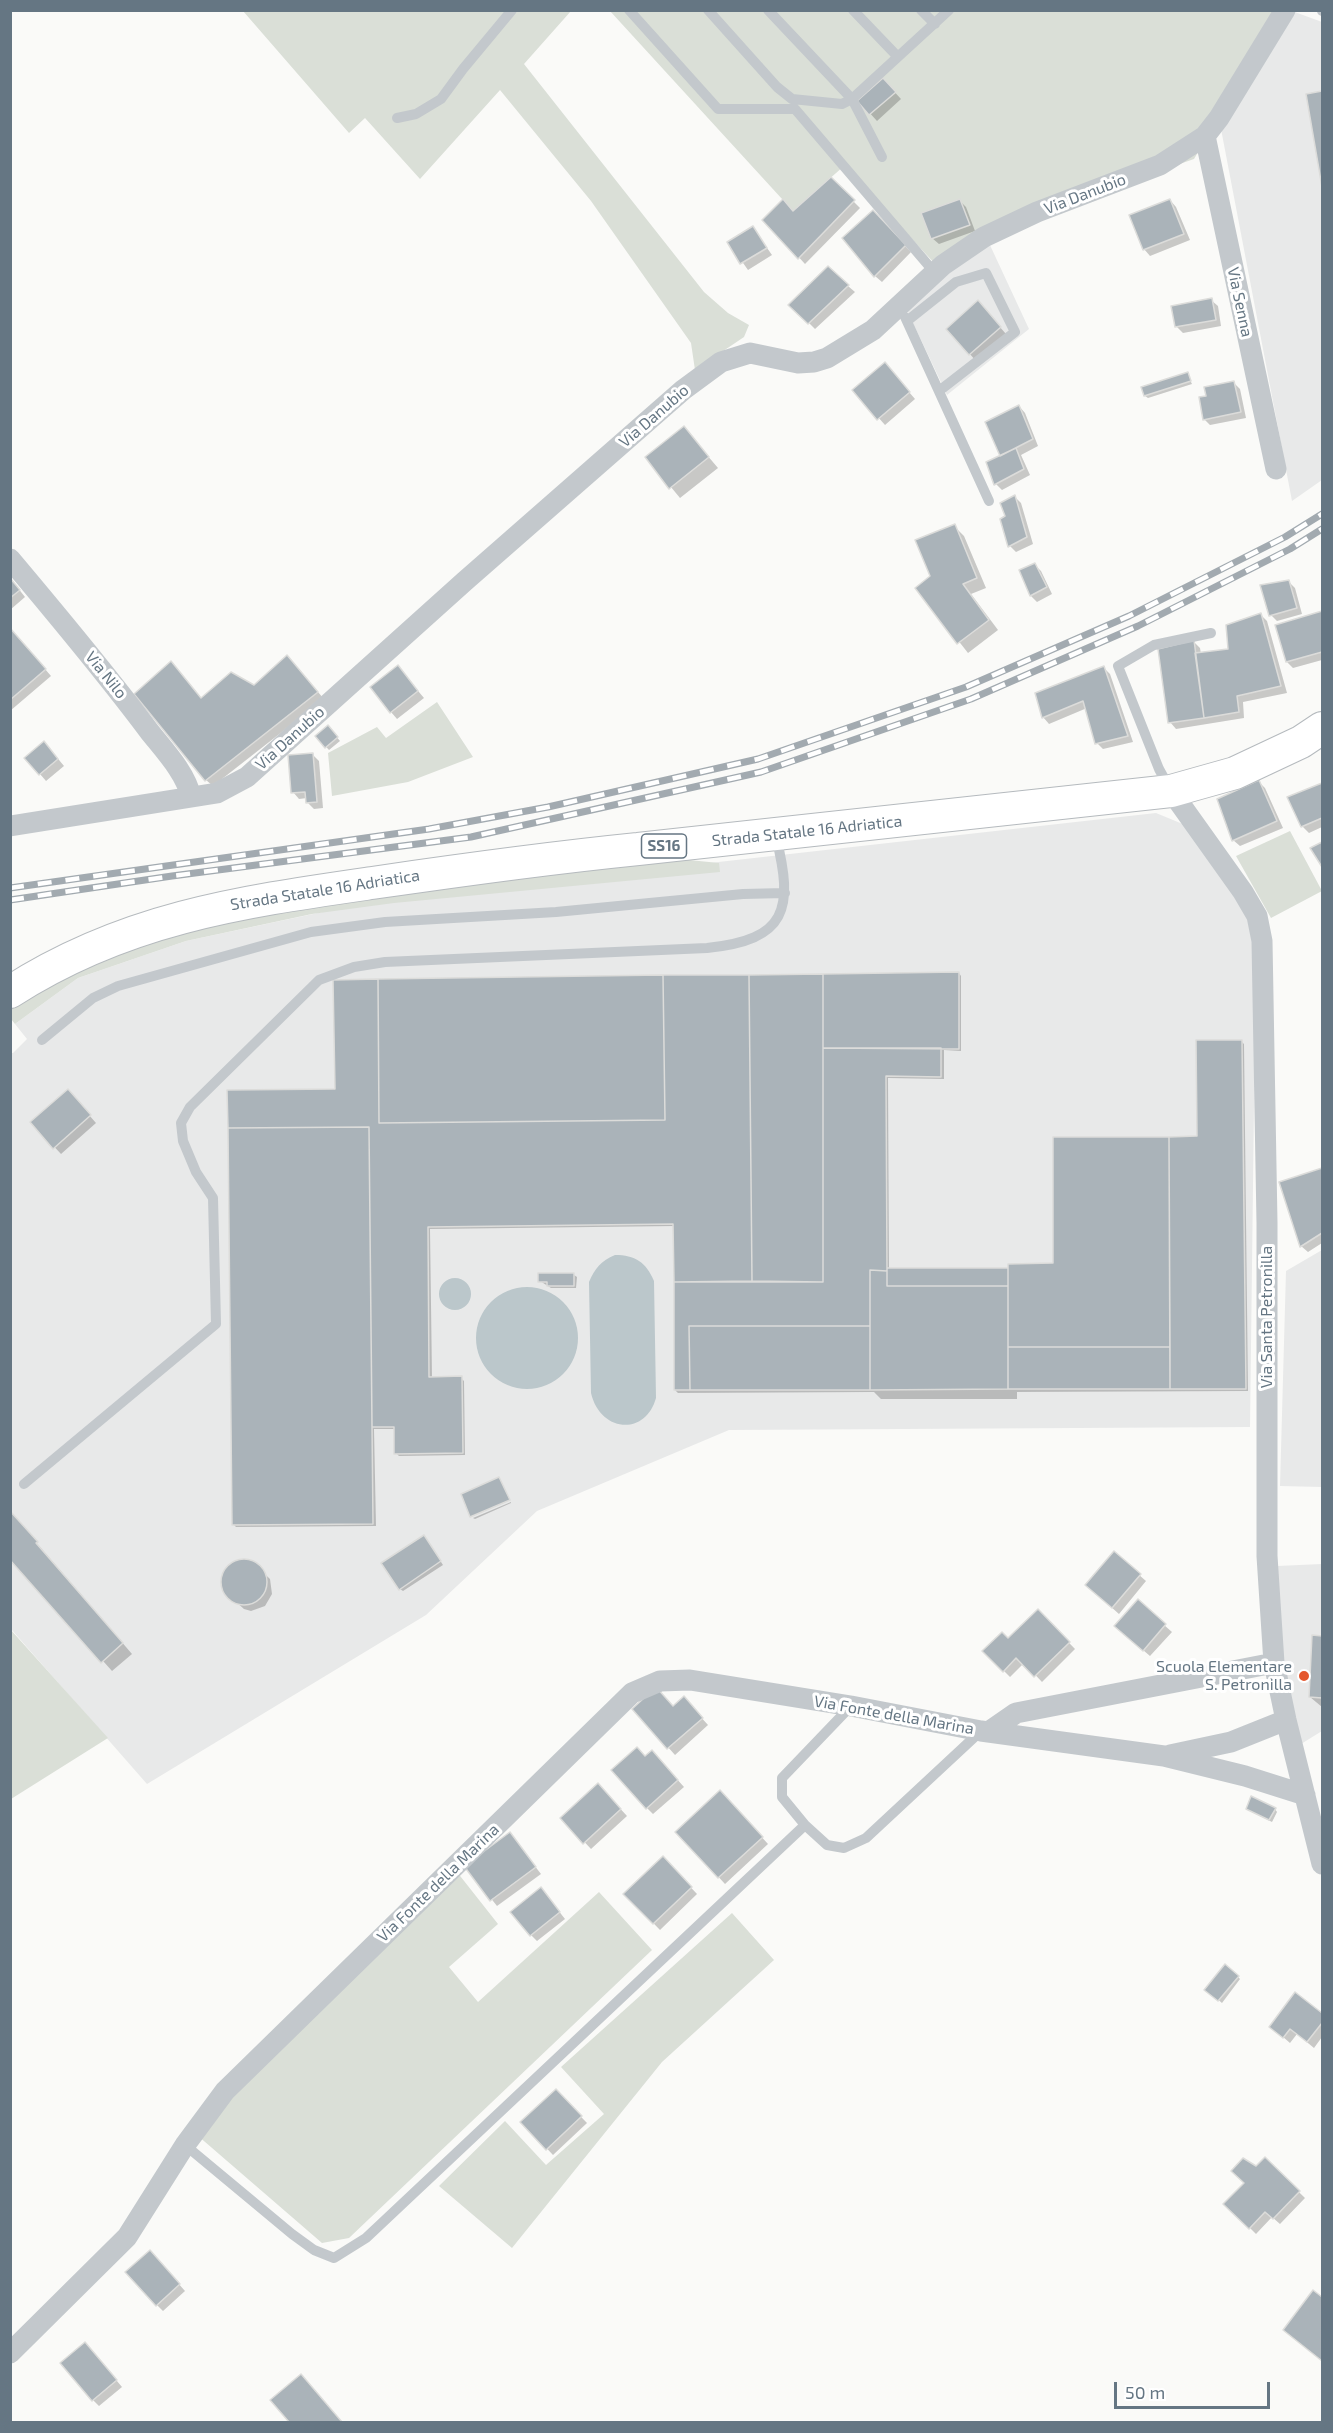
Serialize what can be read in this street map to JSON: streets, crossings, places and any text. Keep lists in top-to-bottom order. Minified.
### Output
{"streets":{"main road":["Strada Statale 16 Adriatica","SS16"],"street":["Via Danubio","Via Senna","Via Nilo","Via Santa Petronilla","Via Fonte della Marina"]},"crossings":[["Via Danubio","Via Senna"],["Via Danubio","Via Nilo"],["Strada Statale 16 Adriatica","Via Santa Petronilla"],["Via Santa Petronilla","Via Fonte della Marina"]],"places":["Scuola Elementare S. Petronilla"],"scale_bar":"50 m"}
